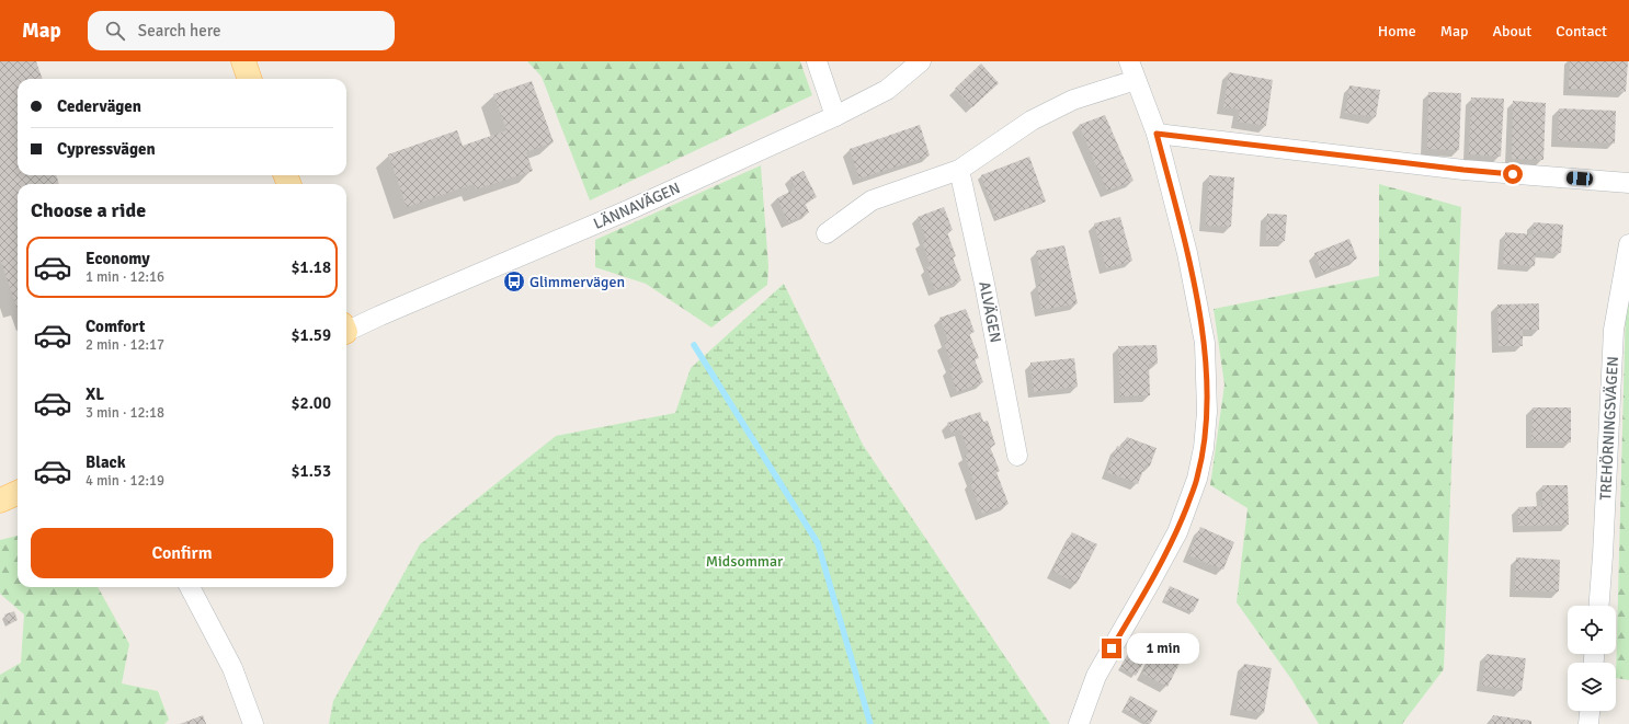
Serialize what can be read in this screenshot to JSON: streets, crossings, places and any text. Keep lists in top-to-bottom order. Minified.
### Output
{"streets":{"street":["LÄNNAVÄGEN","ALVÄGEN","TREHÖRNINGSVÄGEN"]},"parks":["Midsommar"],"places":{"bus stop":["Glimmervägen"]},"page":{"header":"Map","search":"Search here","nav":["Home","Map","About","Contact"],"banner":["Cedervägen","Cypressvägen"],"heading":"Choose a ride","list":[{"name":"Economy","note":"1 min · 12:16","value":"$1.18"},{"name":"Comfort","note":"2 min · 12:17","value":"$1.59"},{"name":"XL","note":"3 min · 12:18","value":"$2.00"},{"name":"Black","note":"4 min · 12:19","value":"$1.53"}],"buttons":"Confirm","bubble":"1 min"}}
